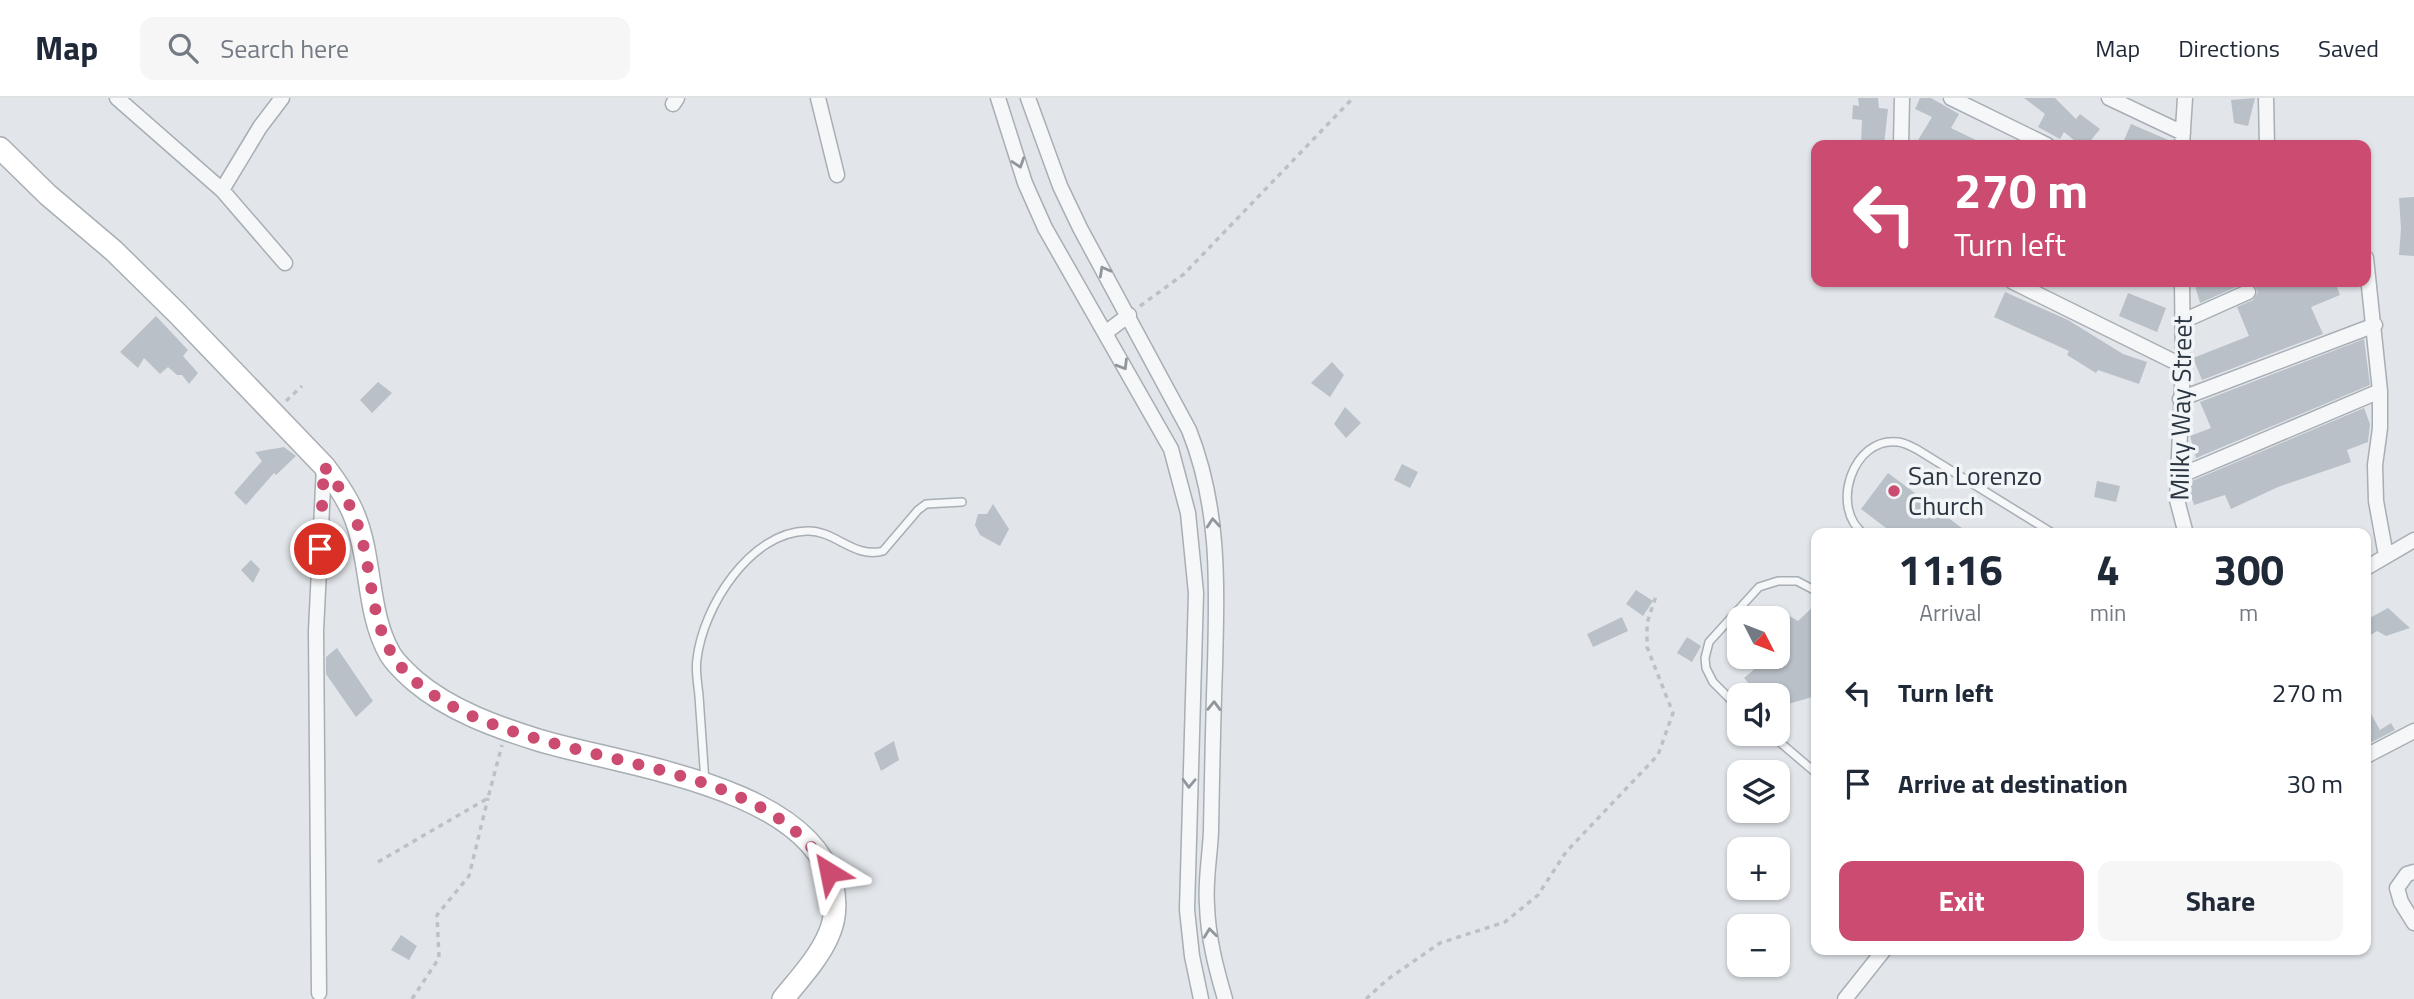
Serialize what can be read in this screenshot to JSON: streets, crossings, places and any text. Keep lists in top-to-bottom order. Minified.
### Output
{"streets":{"street":["Milky Way Street"]},"places":["San Lorenzo Church"],"north":"bottom right","page":{"header":"Map","search":"Search here","nav":["Map","Directions","Saved"],"turn":["270 m","Turn left"],"eta":["11:16","Arrival","4","min","300","m"],"map_buttons":["+","−"],"list":[{"name":"Turn left","value":"270 m"},{"name":"Arrive at destination","value":"30 m"}],"buttons":["Exit","Share"]}}
